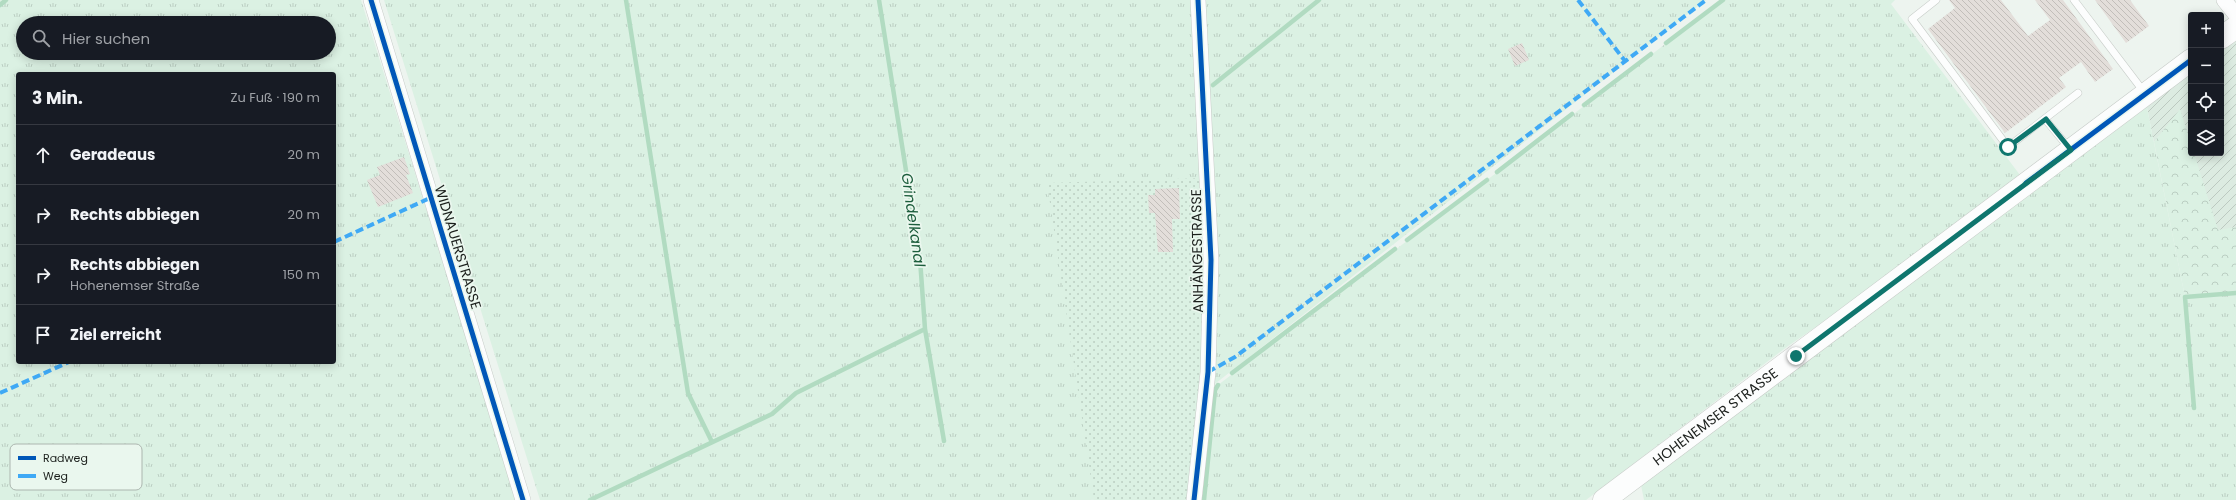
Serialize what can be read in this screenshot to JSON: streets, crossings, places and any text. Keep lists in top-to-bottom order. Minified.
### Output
{"streets":{"main road":["HOHENEMSER STRASSE"],"street":["WIDNAUERSTRASSE","ANHÄNGESTRASSE"]},"water":["Grindelkanal"],"legend":["Radweg","Weg"],"page":{"map_buttons":["+","−"],"search":"Hier suchen","heading":["3 Min.","Zu Fuß · 190 m"],"list":[["Geradeaus","20 m"],["Rechts abbiegen","20 m"],["Rechts abbiegen","Hohenemser Straße","150 m"],"Ziel erreicht"]}}
